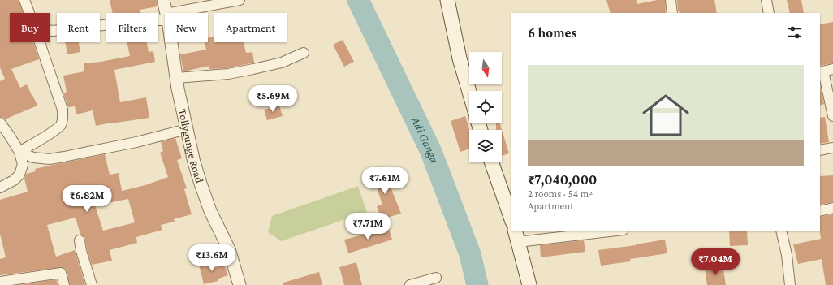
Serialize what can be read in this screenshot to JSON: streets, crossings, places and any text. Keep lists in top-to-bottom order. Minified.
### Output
{"streets":{"street":["Tollygunge Road"]},"water":["Adi Ganga"],"north":"bottom","page":{"chip":["Buy","Rent","Filters","New","Apartment"],"heading":"6 homes","list":[{"name":"₹7,040,000","note":"2 rooms · 54 m² · Apartment"}],"price":["₹5.69M","₹7.61M","₹6.82M","₹7.71M","₹13.6M","₹7.04M"]}}
